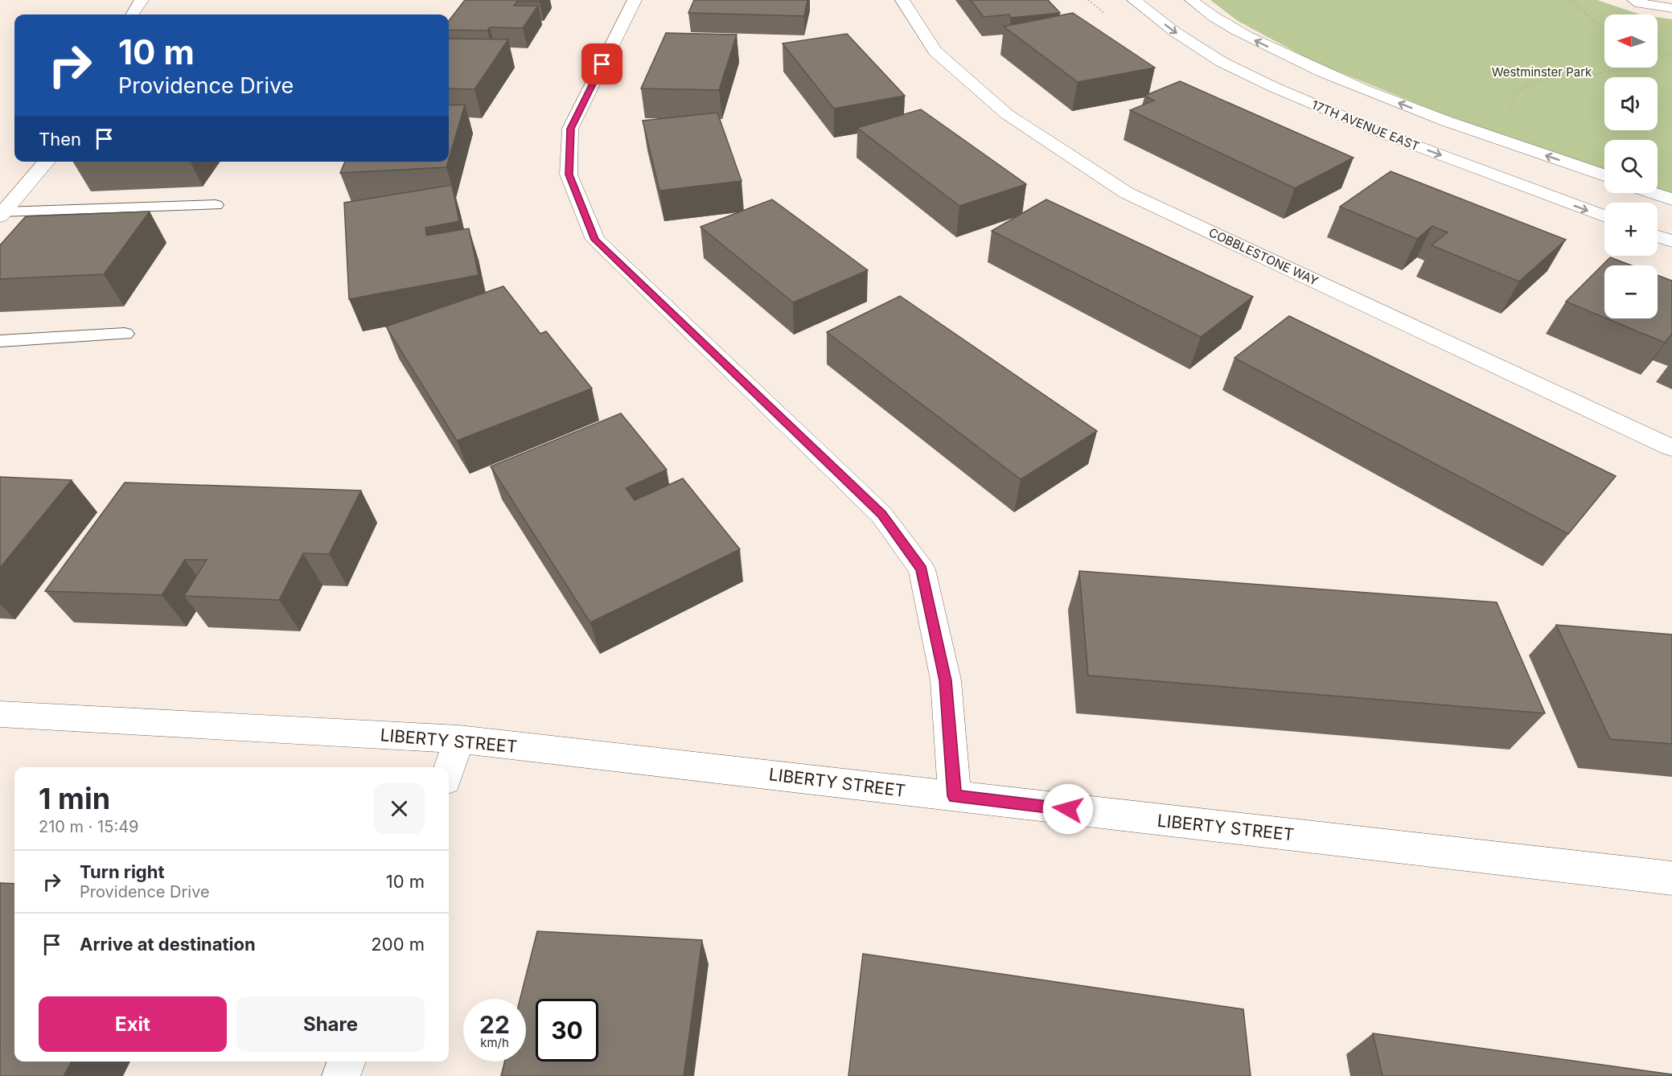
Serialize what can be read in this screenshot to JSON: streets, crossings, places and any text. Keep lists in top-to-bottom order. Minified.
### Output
{"streets":{"street":["17TH AVENUE EAST","COBBLESTONE WAY","LIBERTY STREET"]},"parks":["Westminster Park"],"north":"left","page":{"map_buttons":["+","−"],"turn":["10 m","Providence Drive"],"then":"Then","heading":["1 min","210 m · 15:49"],"list":[{"name":"Turn right","note":"Providence Drive","value":"10 m"},{"name":"Arrive at destination","value":"200 m"}],"buttons":["Exit","Share"],"speed":"22 km/h","limit":"30"}}
